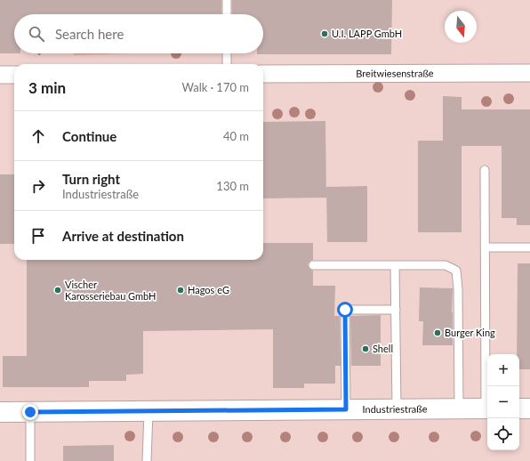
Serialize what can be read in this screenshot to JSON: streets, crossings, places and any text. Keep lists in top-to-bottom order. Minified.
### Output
{"streets":{"street":["Breitwiesenstraße","Industriestraße"]},"places":["U.I. LAPP GmbH","Vischer Karosseriebau GmbH","Hagos eG","Burger King","Shell"],"north":"bottom","page":{"search":"Search here","heading":["3 min","Walk · 170 m"],"list":[["Continue","40 m"],["Turn right","Industriestraße","130 m"],"Arrive at destination"],"map_buttons":["+","−"]}}
